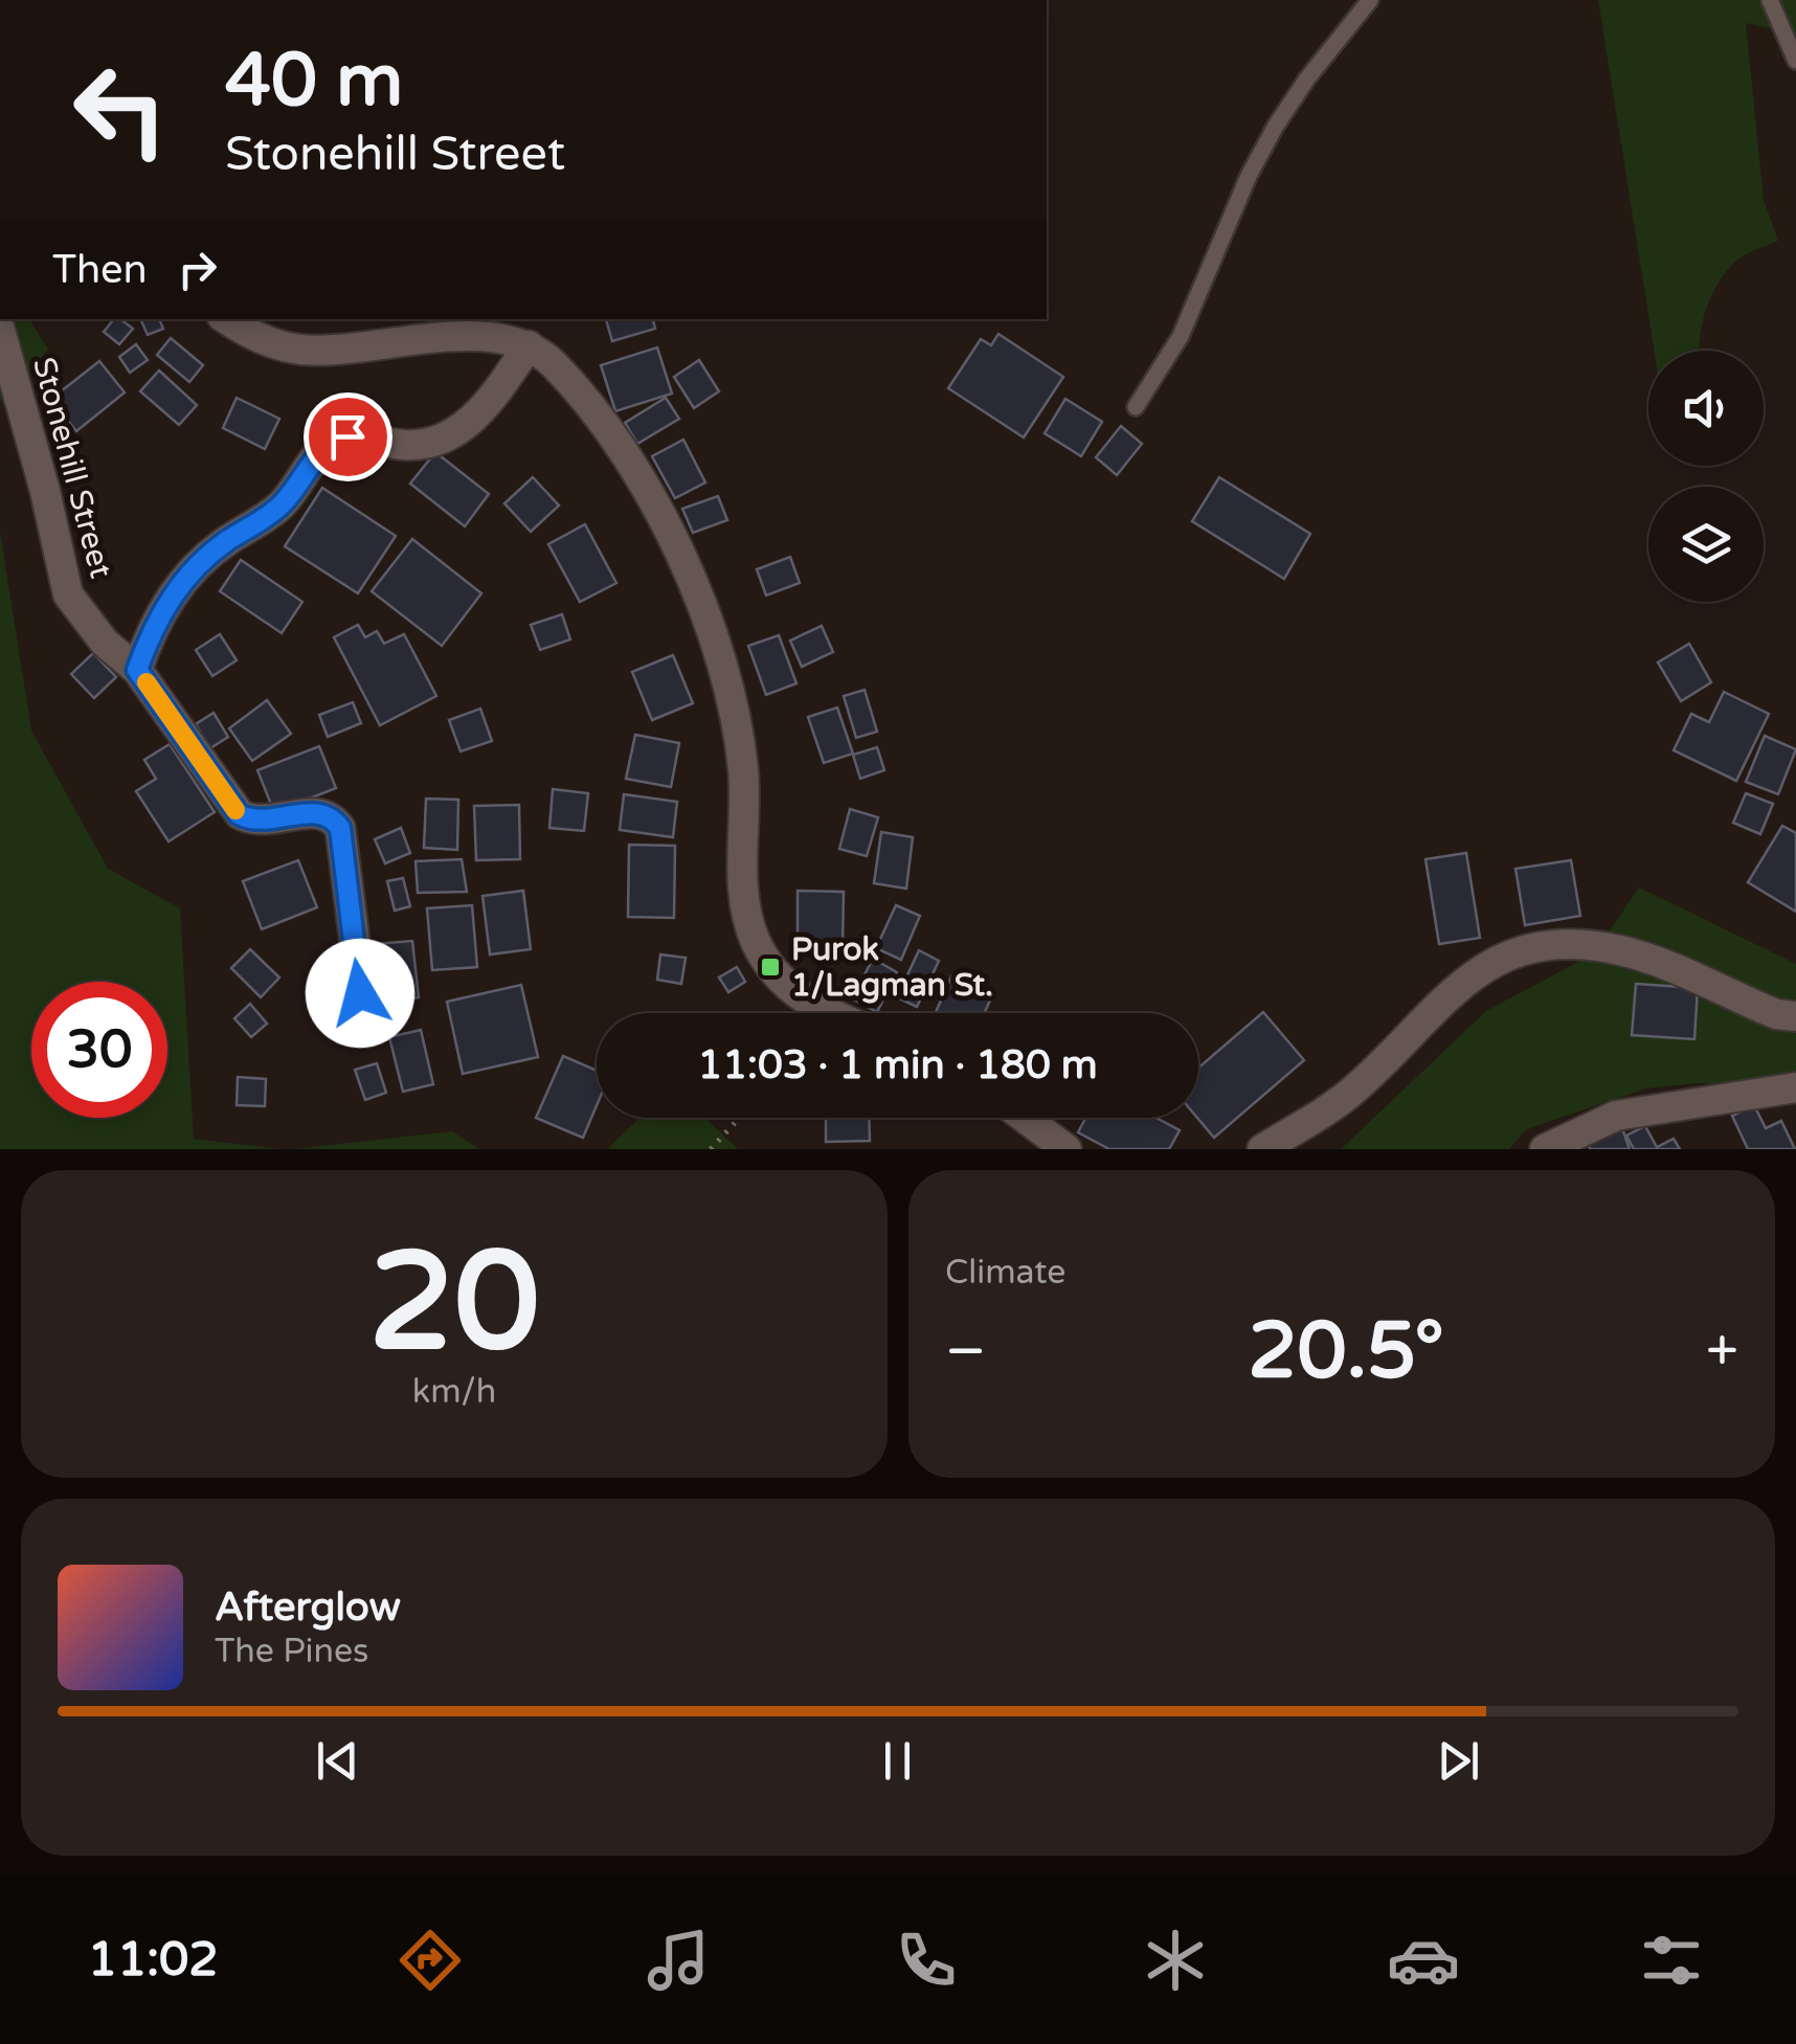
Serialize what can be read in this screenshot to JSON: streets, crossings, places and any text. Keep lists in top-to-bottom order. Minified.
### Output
{"streets":{"street":["Stonehill Street"]},"places":{"transit":["Purok 1/Lagman St."]},"page":{"turn":["40 m","Stonehill Street"],"then":"Then","limit":"30","trip":"11:03 · 1 min · 180 m","tile":[["20","km/h"],"Climate"],"heat":["−","20.5°","+"],"song":["Afterglow","The Pines"],"tabs":"11:02"}}
